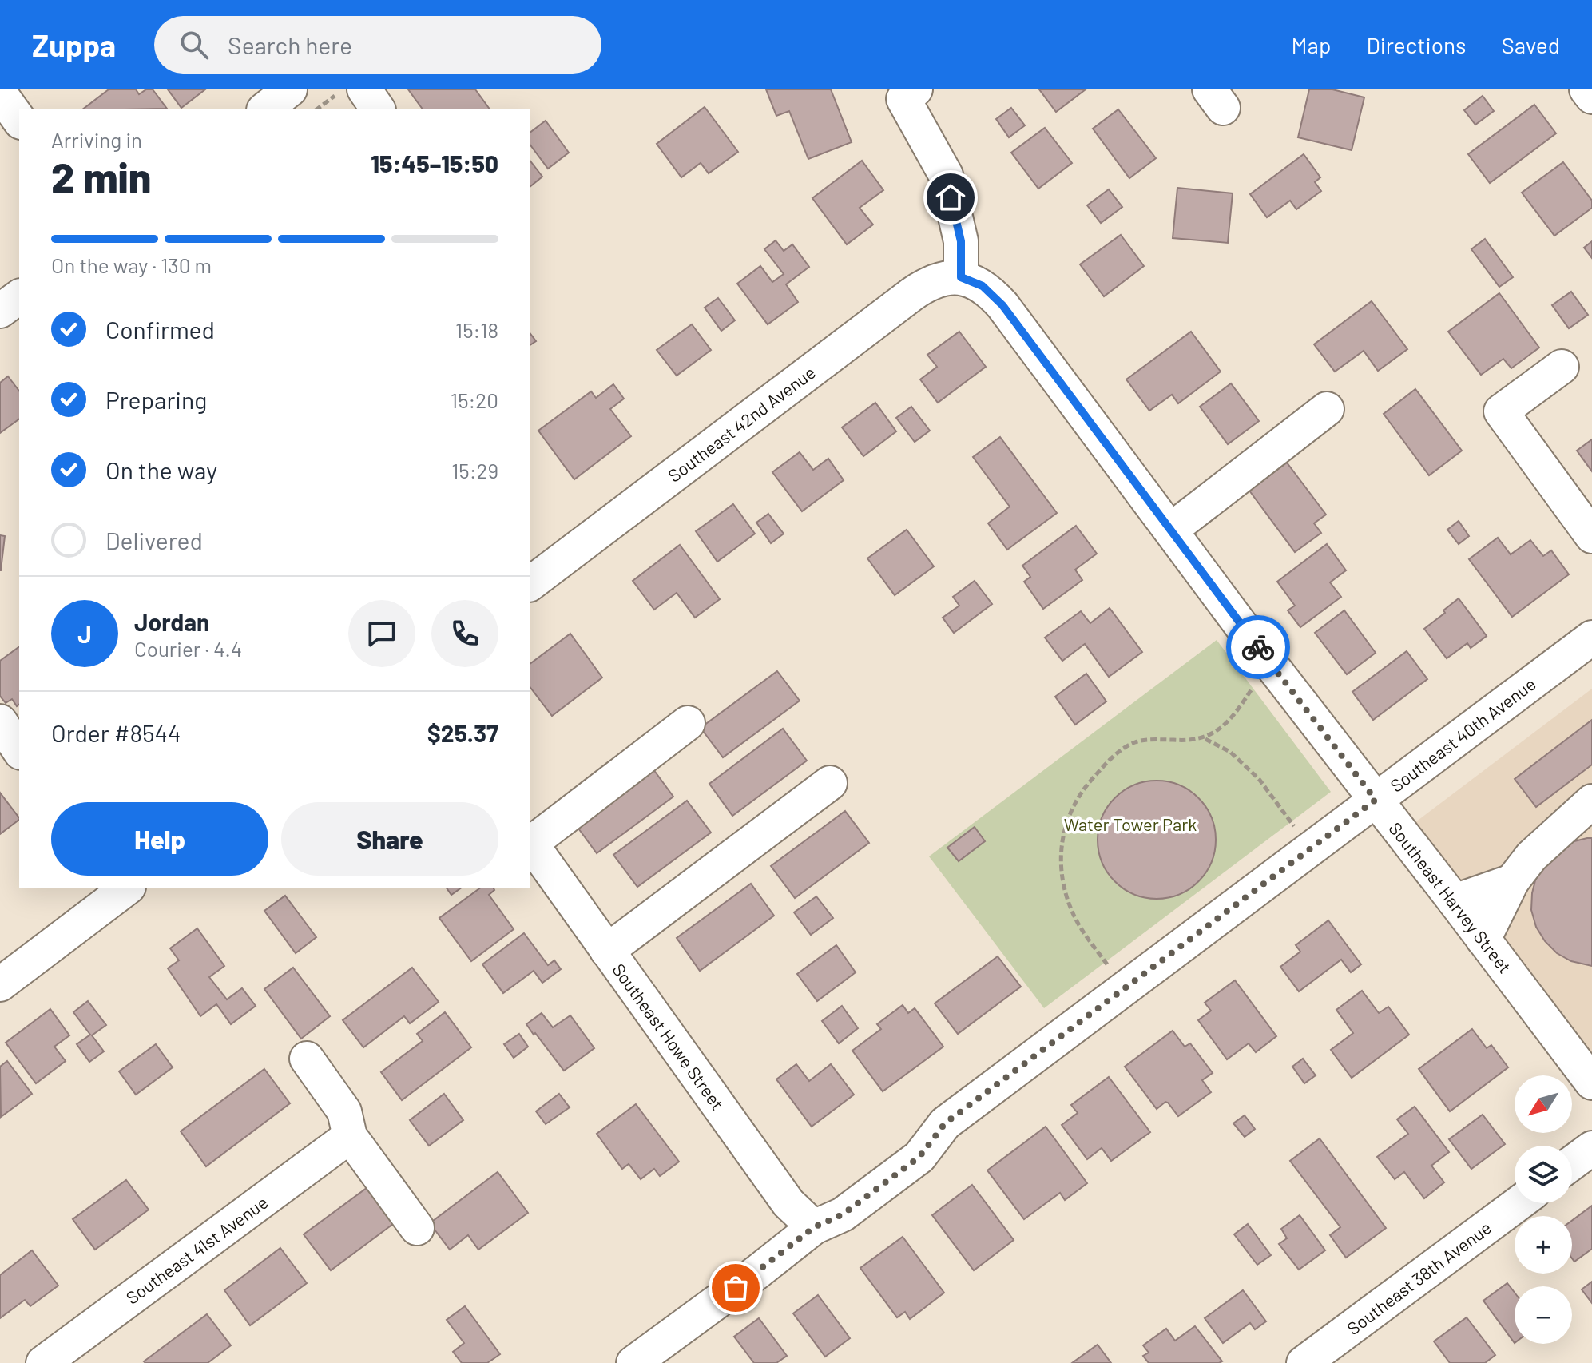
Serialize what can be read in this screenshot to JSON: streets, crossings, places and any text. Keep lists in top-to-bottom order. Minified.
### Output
{"streets":{"street":["Southeast 42nd Avenue","Southeast 40th Avenue","Southeast Harvey Street","Southeast Howe Street","Southeast 41st Avenue","Southeast 38th Avenue"]},"crossings":[["Southeast 42nd Avenue","Southeast Harvey Street"],["Southeast 40th Avenue","Southeast Harvey Street"],["Southeast 40th Avenue","Southeast Howe Street"]],"parks":["Water Tower Park"],"north":"bottom left","page":{"header":"Zuppa","search":"Search here","nav":["Map","Directions","Saved"],"heading":["2 min","Arriving in","15:45–15:50"],"panel":["Jordan","Courier · 4.4","Order #8544","$25.37"],"bar":"On the way · 130 m","list":[["Confirmed","15:18"],["Preparing","15:20"],["On the way","15:29"],"Delivered"],"round":"J","buttons":["Help","Share"],"map_buttons":["+","−"]}}
